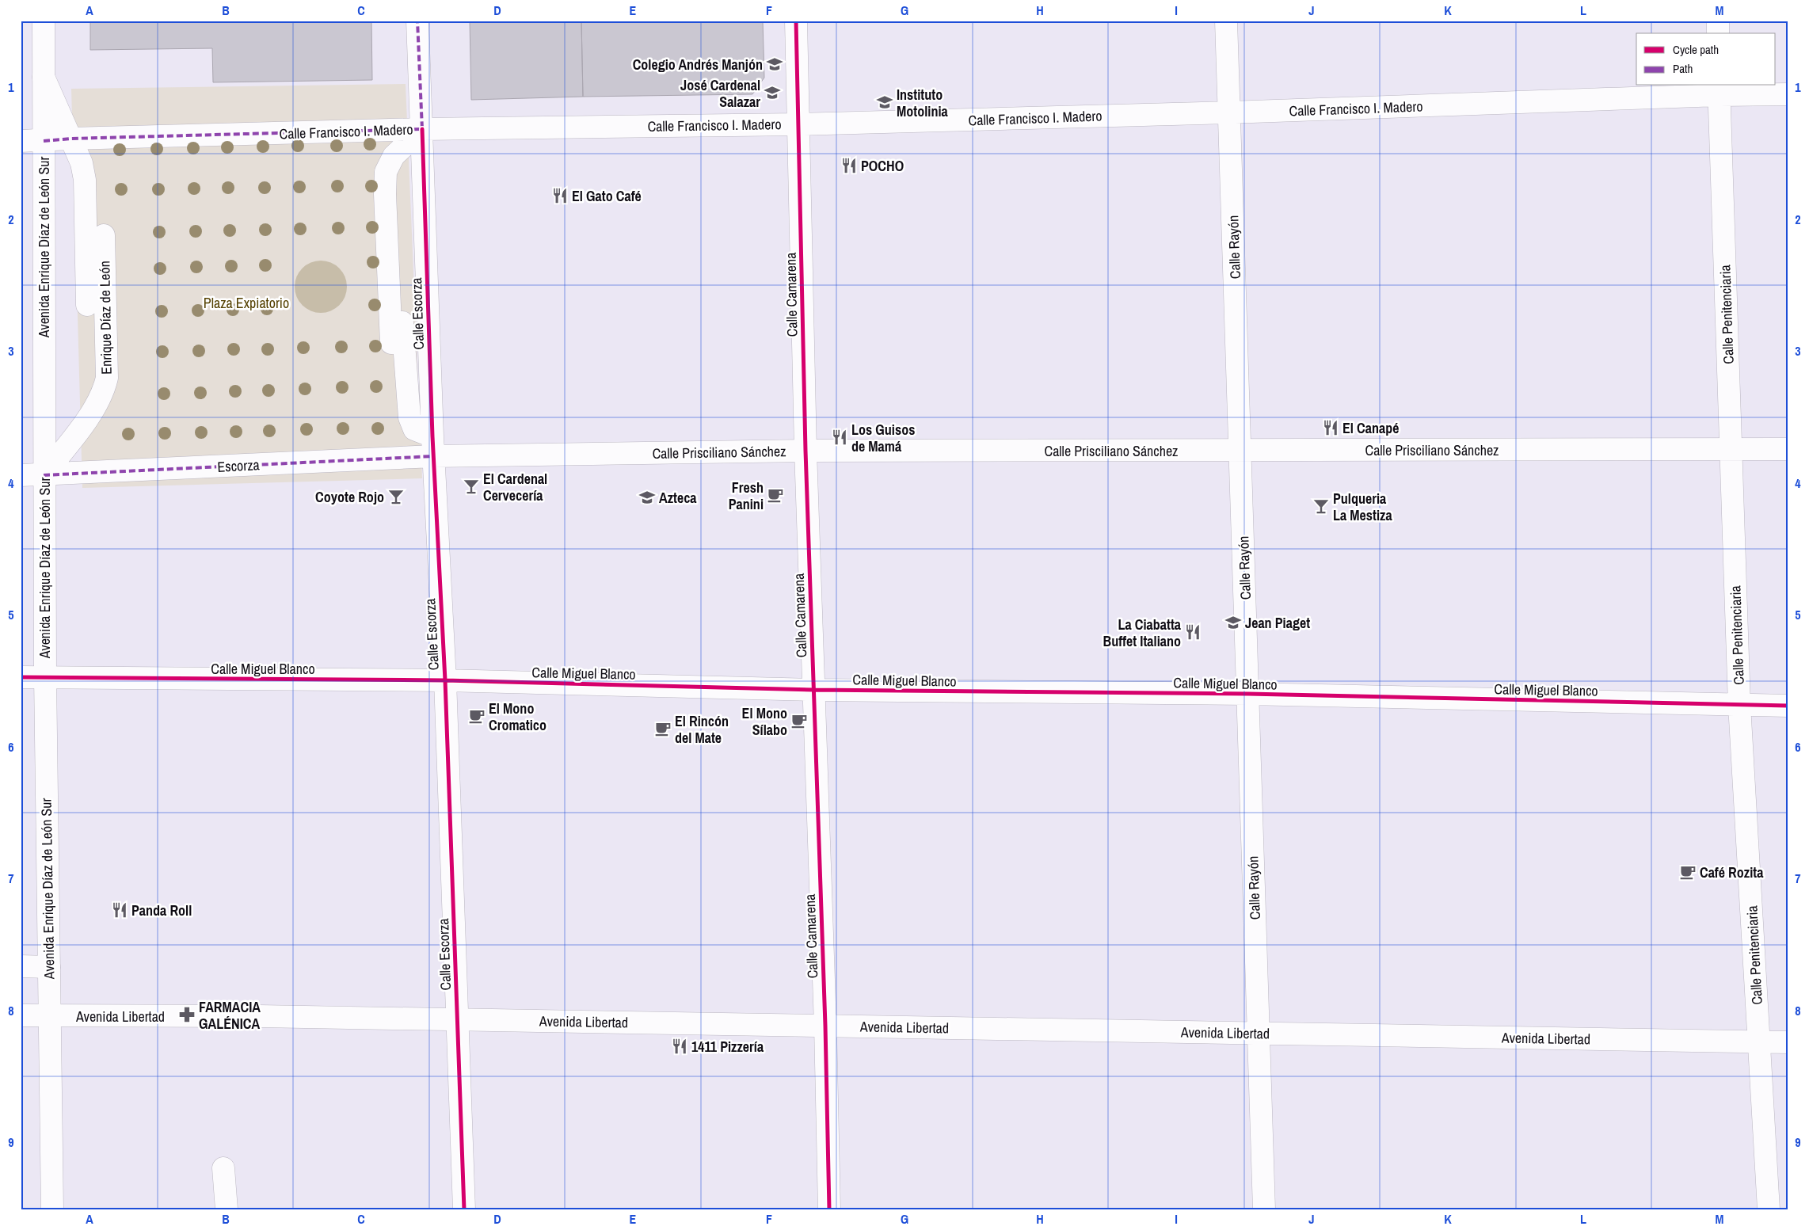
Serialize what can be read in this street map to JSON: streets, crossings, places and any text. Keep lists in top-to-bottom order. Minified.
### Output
{"streets":{"street":["Calle Francisco I. Madero","Avenida Enrique Díaz de León Sur","Calle Rayón","Calle Camarena","Calle Escorza","Calle Penitenciaria","Enrique Díaz de León","Calle Prisciliano Sánchez","Escorza","Calle Miguel Blanco","Avenida Libertad"]},"crossings":[["Calle Francisco I. Madero","Avenida Enrique Díaz de León Sur"],["Calle Francisco I. Madero","Calle Rayón"],["Calle Francisco I. Madero","Calle Camarena"],["Calle Francisco I. Madero","Calle Escorza"],["Calle Francisco I. Madero","Calle Penitenciaria"],["Calle Francisco I. Madero","Enrique Díaz de León"],["Avenida Enrique Díaz de León Sur","Enrique Díaz de León"],["Avenida Enrique Díaz de León Sur","Escorza"],["Avenida Enrique Díaz de León Sur","Calle Miguel Blanco"],["Avenida Enrique Díaz de León Sur","Avenida Libertad"],["Calle Rayón","Calle Prisciliano Sánchez"],["Calle Rayón","Calle Miguel Blanco"],["Calle Rayón","Avenida Libertad"],["Calle Camarena","Calle Prisciliano Sánchez"],["Calle Camarena","Calle Miguel Blanco"],["Calle Camarena","Avenida Libertad"],["Calle Escorza","Calle Prisciliano Sánchez"],["Calle Escorza","Escorza"],["Calle Escorza","Calle Miguel Blanco"],["Calle Escorza","Avenida Libertad"],["Calle Penitenciaria","Calle Prisciliano Sánchez"],["Calle Penitenciaria","Calle Miguel Blanco"],["Calle Penitenciaria","Avenida Libertad"],["Enrique Díaz de León","Escorza"],["Calle Prisciliano Sánchez","Escorza"]],"parks":["Plaza Expiatorio"],"places":{"school or university":["Colegio Andrés Manjón","José Cardenal Salazar","Instituto Motolinia","Azteca","Jean Piaget"],"restaurant":["POCHO","El Gato Café","El Canapé","Los Guisos de Mamá","La Ciabatta Buffet Italiano","Panda Roll","1411 Pizzería"],"bar":["El Cardenal Cervecería","Coyote Rojo","Pulqueria La Mestiza"],"cafe":["Fresh Panini","El Mono Cromatico","El Mono Sílabo","El Rincón del Mate","Café Rozita"],"pharmacy":["FARMACIA GALÉNICA"]},"legend":["Cycle path","Path"],"grid":{"columns":["A","B","C","D","E","F","G","H","I","J","K","L","M"],"rows":["1","2","3","4","5","6","7","8","9"]}}
